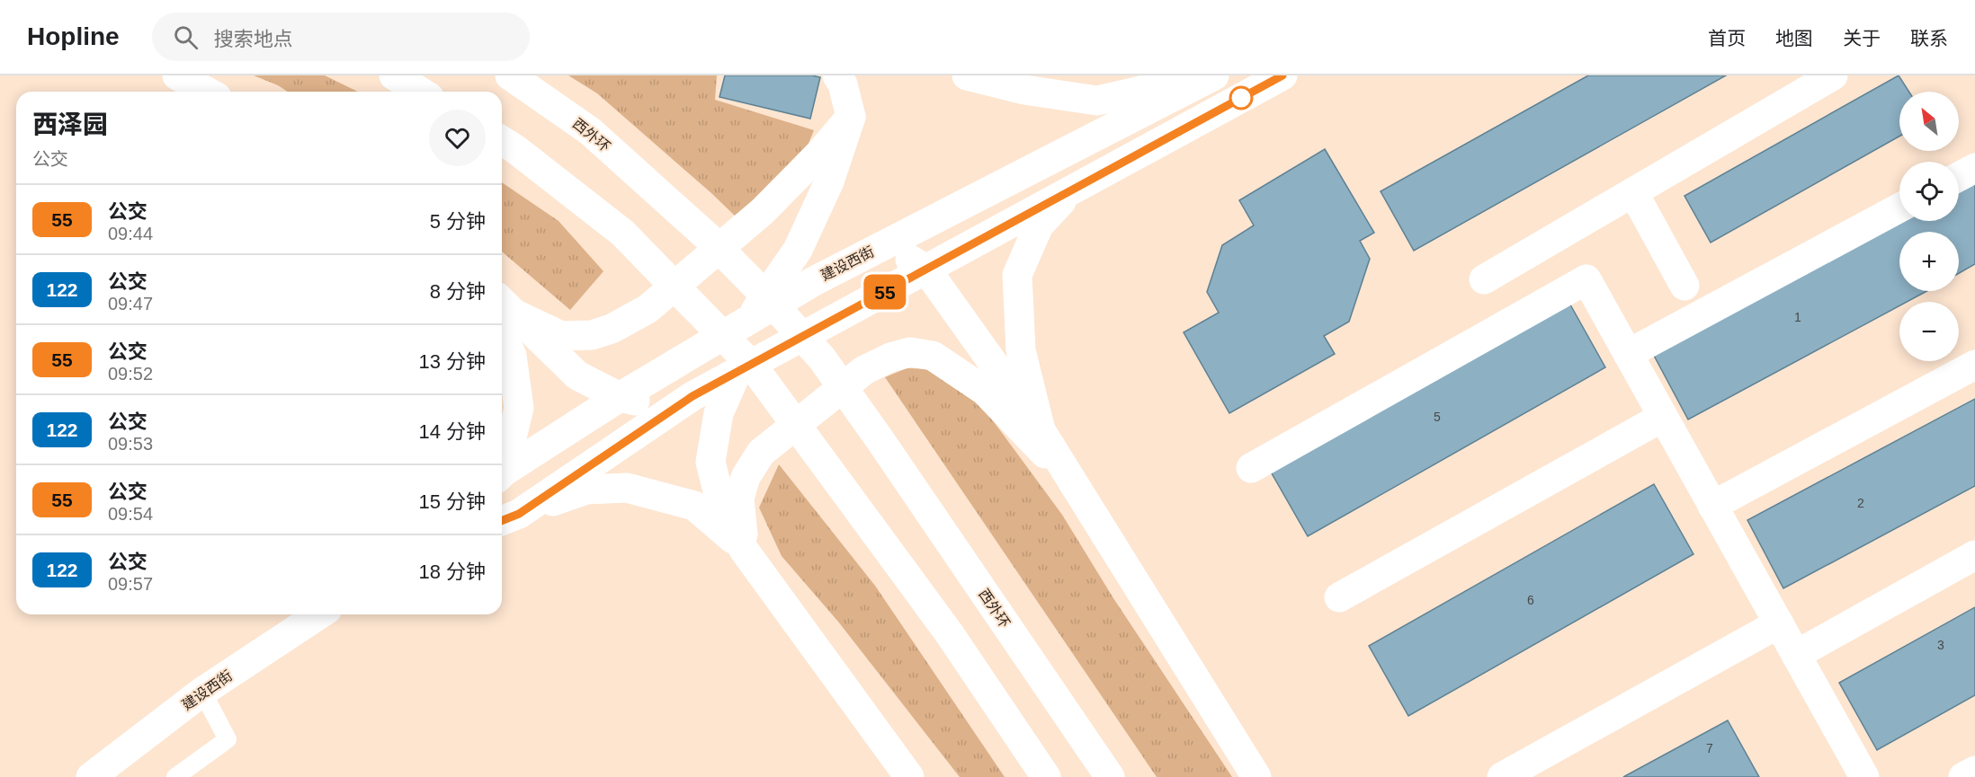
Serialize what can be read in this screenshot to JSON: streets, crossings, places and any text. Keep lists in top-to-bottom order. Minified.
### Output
{"streets":{"main road":["西外环","建设西街"]},"lines":["bus line 55"],"house_numbers":["1","5","2","6","3","7"],"north":"top left","page":{"header":"Hopline","search":"搜索地点","nav":["首页","地图","关于","联系"],"on_map":"55","map_buttons":["+","−"],"heading":["西泽园","公交"],"list":[{"mark":"55","name":"公交","note":"09:44","value":"5 分钟"},{"mark":"122","name":"公交","note":"09:47","value":"8 分钟"},{"mark":"55","name":"公交","note":"09:52","value":"13 分钟"},{"mark":"122","name":"公交","note":"09:53","value":"14 分钟"},{"mark":"55","name":"公交","note":"09:54","value":"15 分钟"},{"mark":"122","name":"公交","note":"09:57","value":"18 分钟"}]}}
